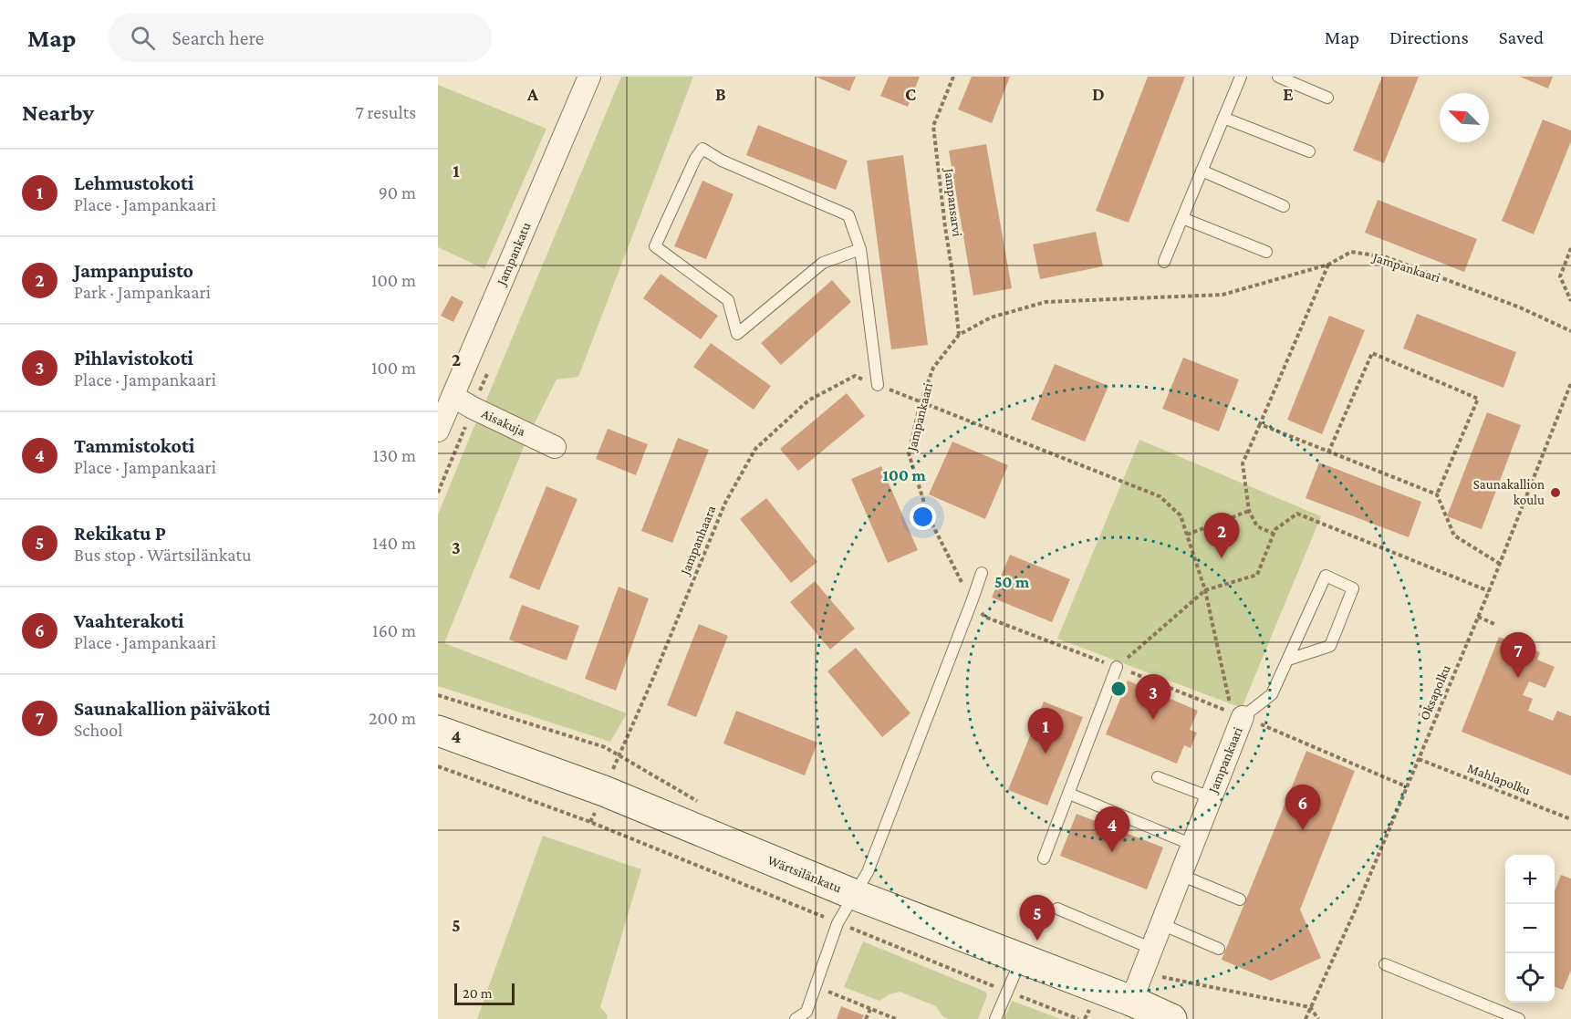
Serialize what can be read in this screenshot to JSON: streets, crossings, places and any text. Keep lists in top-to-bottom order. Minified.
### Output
{"streets":{"street":["Jampankatu","Jampankaari","Aisakuja","Wärtsilänkatu"],"path":["Jampansarvi","Jampanhaara","Oksapolku","Mahlapolku"]},"crossings":[["Jampansarvi","Jampankaari"],["Jampankatu","Aisakuja"],["Jampankaari","Jampanhaara"],["Jampankaari","Wärtsilänkatu"],["Jampanhaara","Wärtsilänkatu"],["Oksapolku","Mahlapolku"]],"places":["Saunakallion koulu"],"scale_bar":"20 m","north":"top left","page":{"header":"Map","search":"Search here","nav":["Map","Directions","Saved"],"heading":["Nearby","7 results"],"list":[{"mark":"1","name":"Lehmustokoti","note":"Place · Jampankaari","value":"90 m"},{"mark":"2","name":"Jampanpuisto","note":"Park · Jampankaari","value":"100 m"},{"mark":"3","name":"Pihlavistokoti","note":"Place · Jampankaari","value":"100 m"},{"mark":"4","name":"Tammistokoti","note":"Place · Jampankaari","value":"130 m"},{"mark":"5","name":"Rekikatu P","note":"Bus stop · Wärtsilänkatu","value":"140 m"},{"mark":"6","name":"Vaahterakoti","note":"Place · Jampankaari","value":"160 m"},{"mark":"7","name":"Saunakallion päiväkoti","note":"School","value":"200 m"}],"pins":["2","7","3","1","6","4","5"],"map_buttons":["+","−"],"scale":"20 m"},"grid":{"columns":["A","B","C","D","E"],"rows":["1","2","3","4","5"]},"rings":["100 m","50 m"]}
